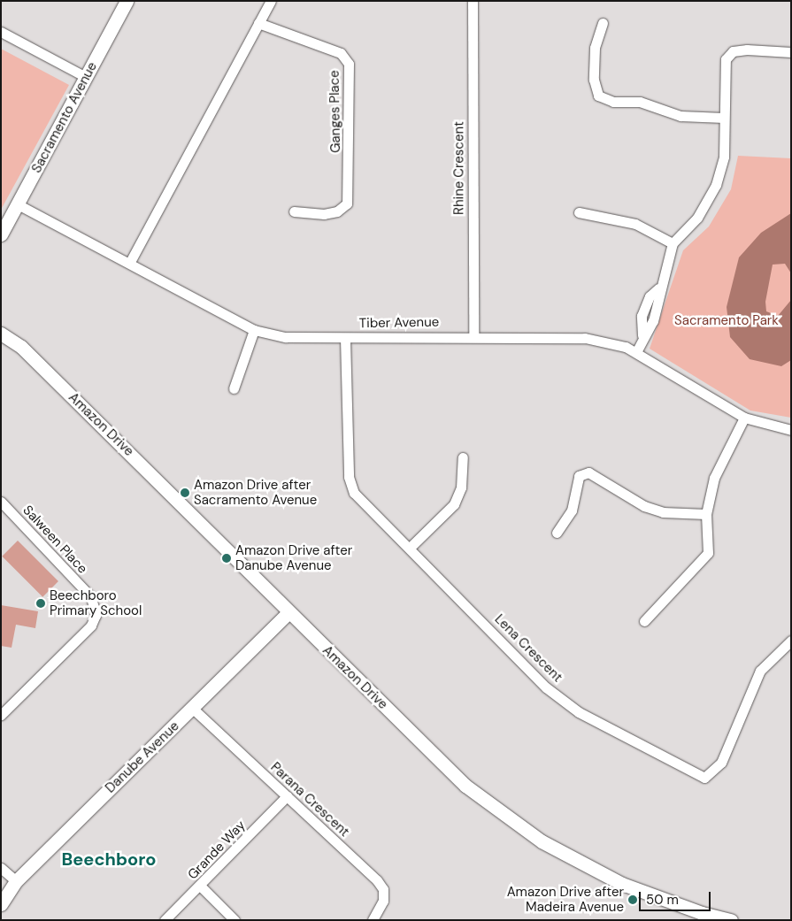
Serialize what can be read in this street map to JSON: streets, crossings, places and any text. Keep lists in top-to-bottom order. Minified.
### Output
{"streets":{"street":["Ganges Place","Sacramento Avenue","Rhine Crescent","Tiber Avenue","Amazon Drive","Salween Place","Lena Crescent","Danube Avenue","Parana Crescent","Grande Way"]},"crossings":[["Sacramento Avenue","Tiber Avenue"],["Rhine Crescent","Tiber Avenue"],["Tiber Avenue","Lena Crescent"],["Amazon Drive","Danube Avenue"],["Danube Avenue","Parana Crescent"],["Parana Crescent","Grande Way"]],"districts":["Beechboro"],"parks":["Sacramento Park"],"places":["Amazon Drive after Sacramento Avenue","Amazon Drive after Danube Avenue","Beechboro Primary School","Amazon Drive after Madeira Avenue"],"scale_bar":"50 m"}
